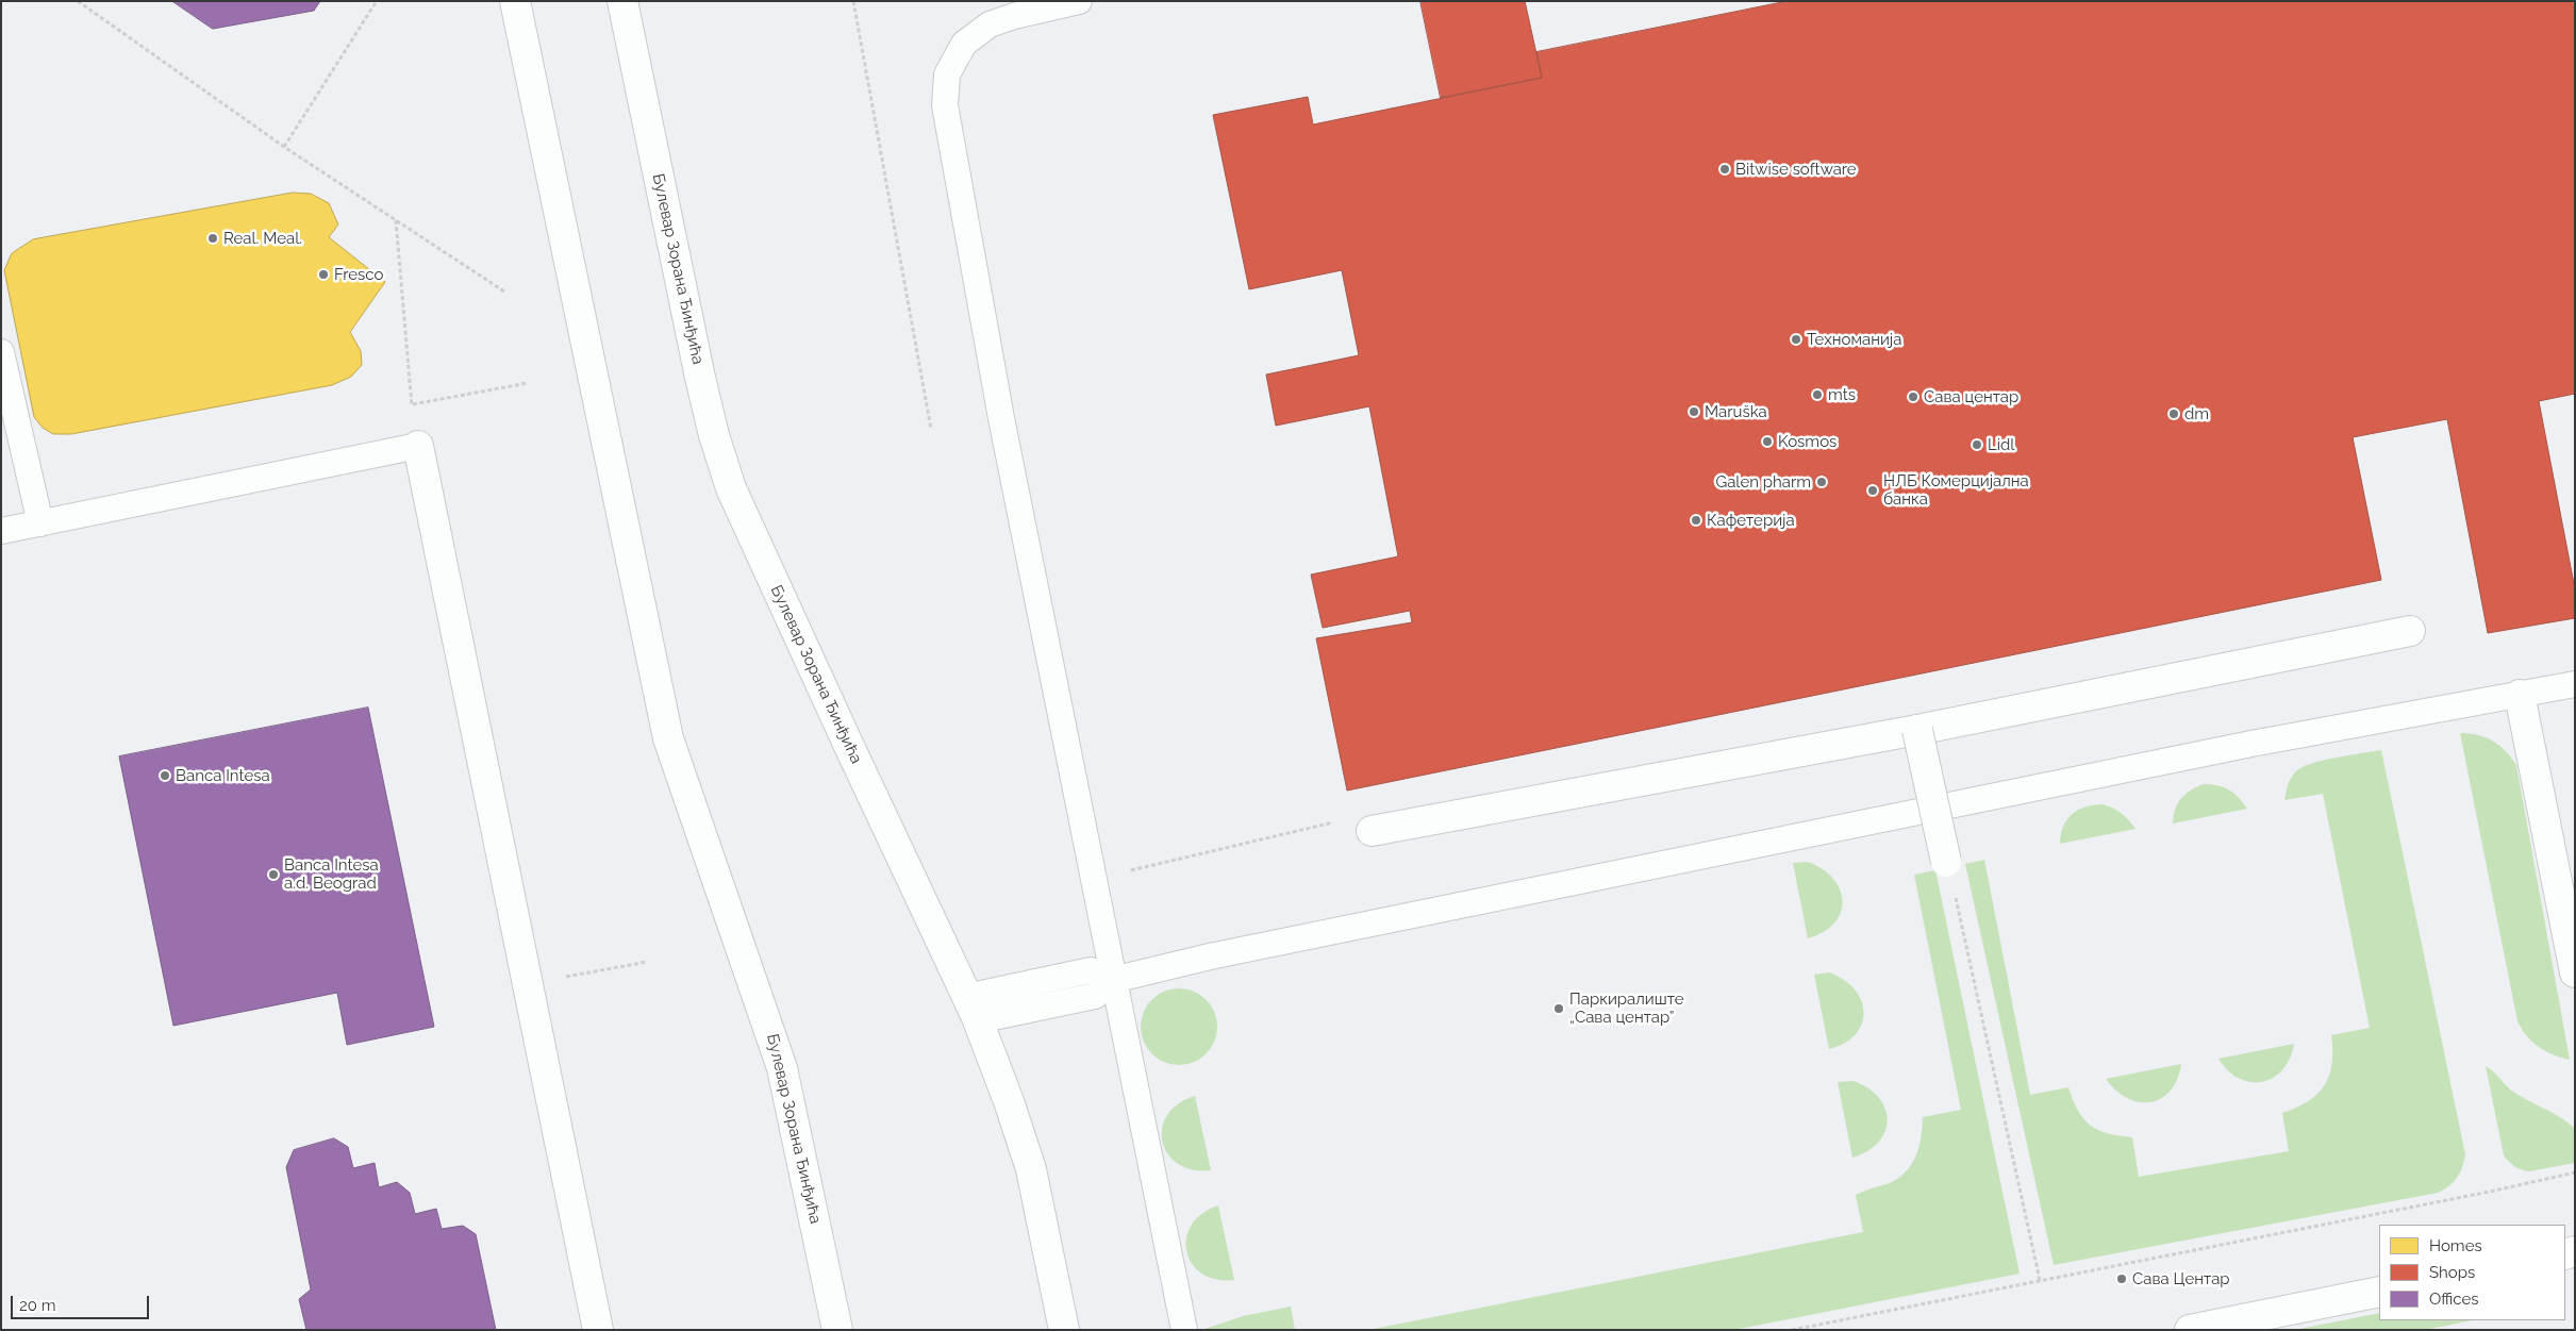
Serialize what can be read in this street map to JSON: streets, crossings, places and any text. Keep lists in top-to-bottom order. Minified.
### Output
{"streets":{"street":["Булевар Зорана Ђинђића"]},"places":["Bitwise software","Real. Meal.","Fresco","Техноманија","mts","Сава центар","Maruška","dm","Kosmos","Lidl","Galen pharm","НЛБ Комерцијална банка","Кафетерија","Banca Intesa","Banca Intesa a.d. Beograd","Паркиралиште „Сава центар”","Сава Центар"],"legend":["Homes","Shops","Offices"],"scale_bar":"20 m"}
